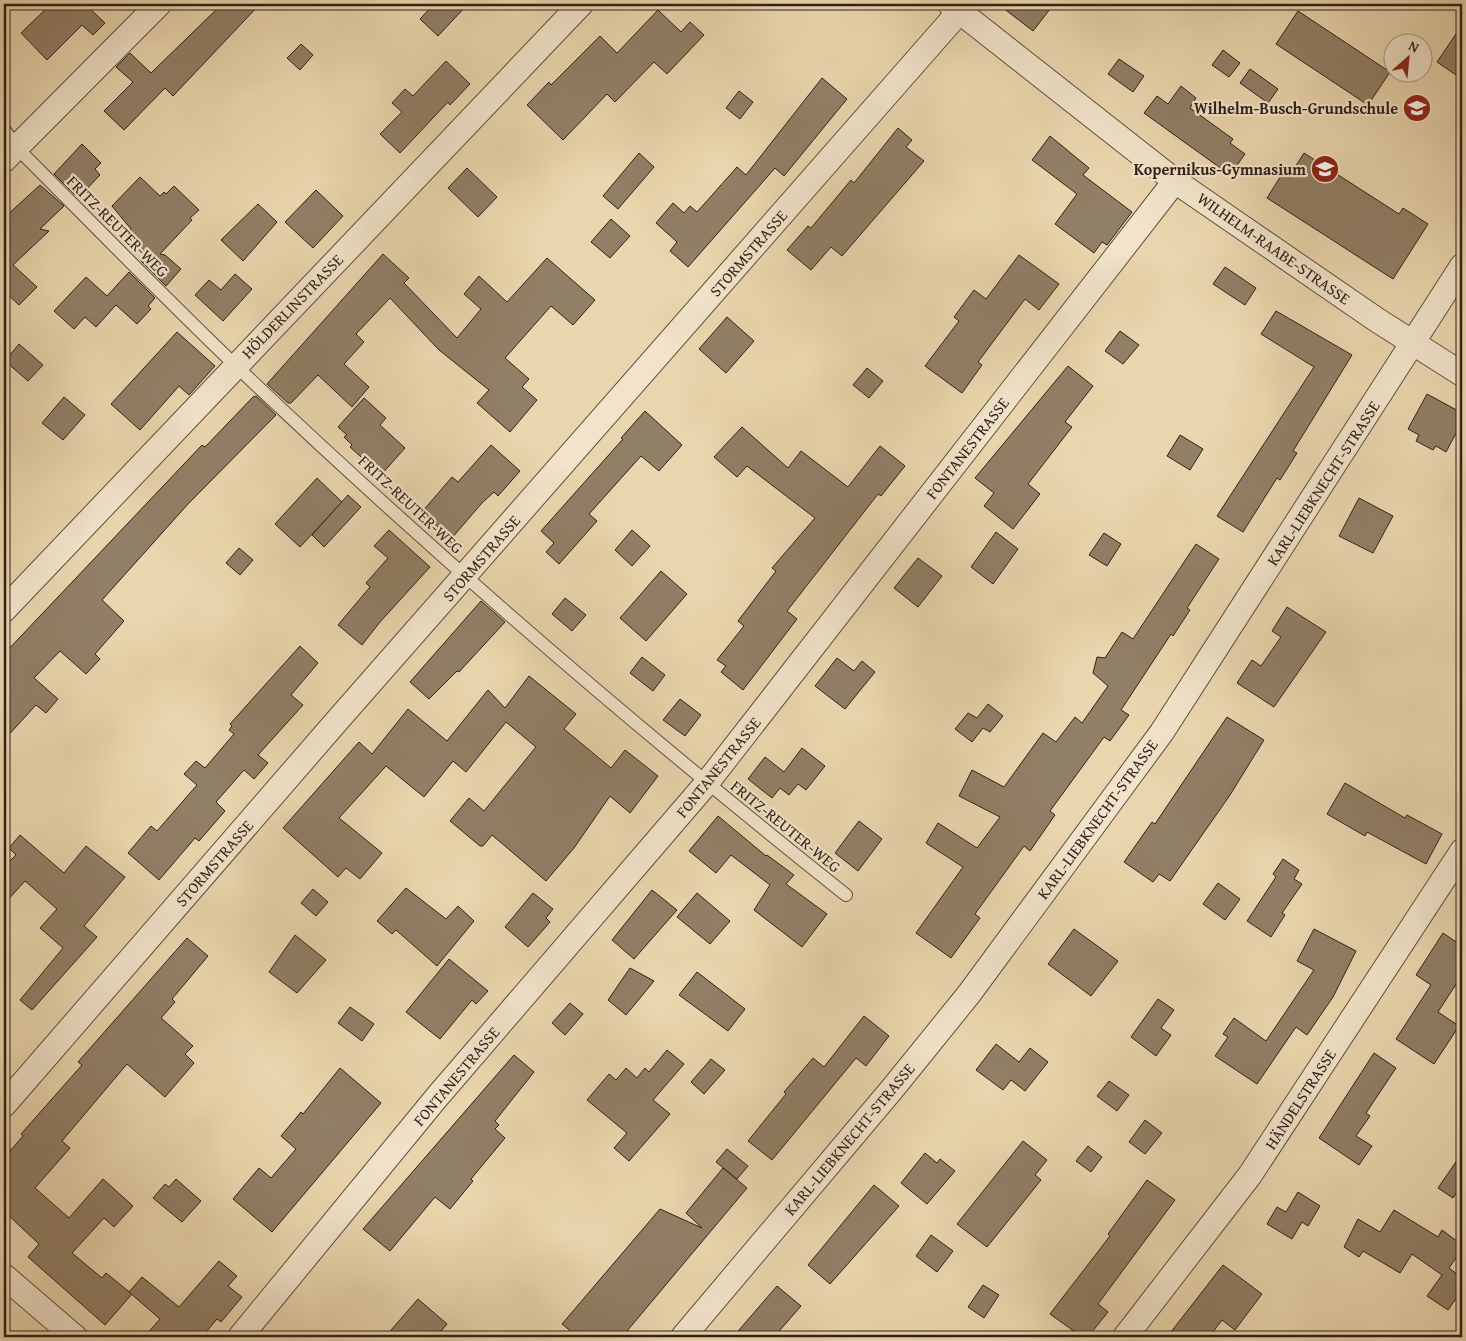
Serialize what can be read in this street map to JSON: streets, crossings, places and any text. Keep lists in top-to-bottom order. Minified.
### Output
{"streets":{"street":["WILHELM-RAABE-STRASSE","STORMSTRASSE","HÖLDERLINSTRASSE","FONTANESTRASSE","KARL-LIEBKNECHT-STRASSE","HÄNDELSTRASSE"],"lane":["FRITZ-REUTER-WEG"]},"crossings":[["FRITZ-REUTER-WEG","STORMSTRASSE"],["FRITZ-REUTER-WEG","HÖLDERLINSTRASSE"],["FRITZ-REUTER-WEG","FONTANESTRASSE"],["WILHELM-RAABE-STRASSE","STORMSTRASSE"],["WILHELM-RAABE-STRASSE","FONTANESTRASSE"],["WILHELM-RAABE-STRASSE","KARL-LIEBKNECHT-STRASSE"]],"places":{"school or university":["Wilhelm-Busch-Grundschule","Kopernikus-Gymnasium"]},"north":"top right"}
